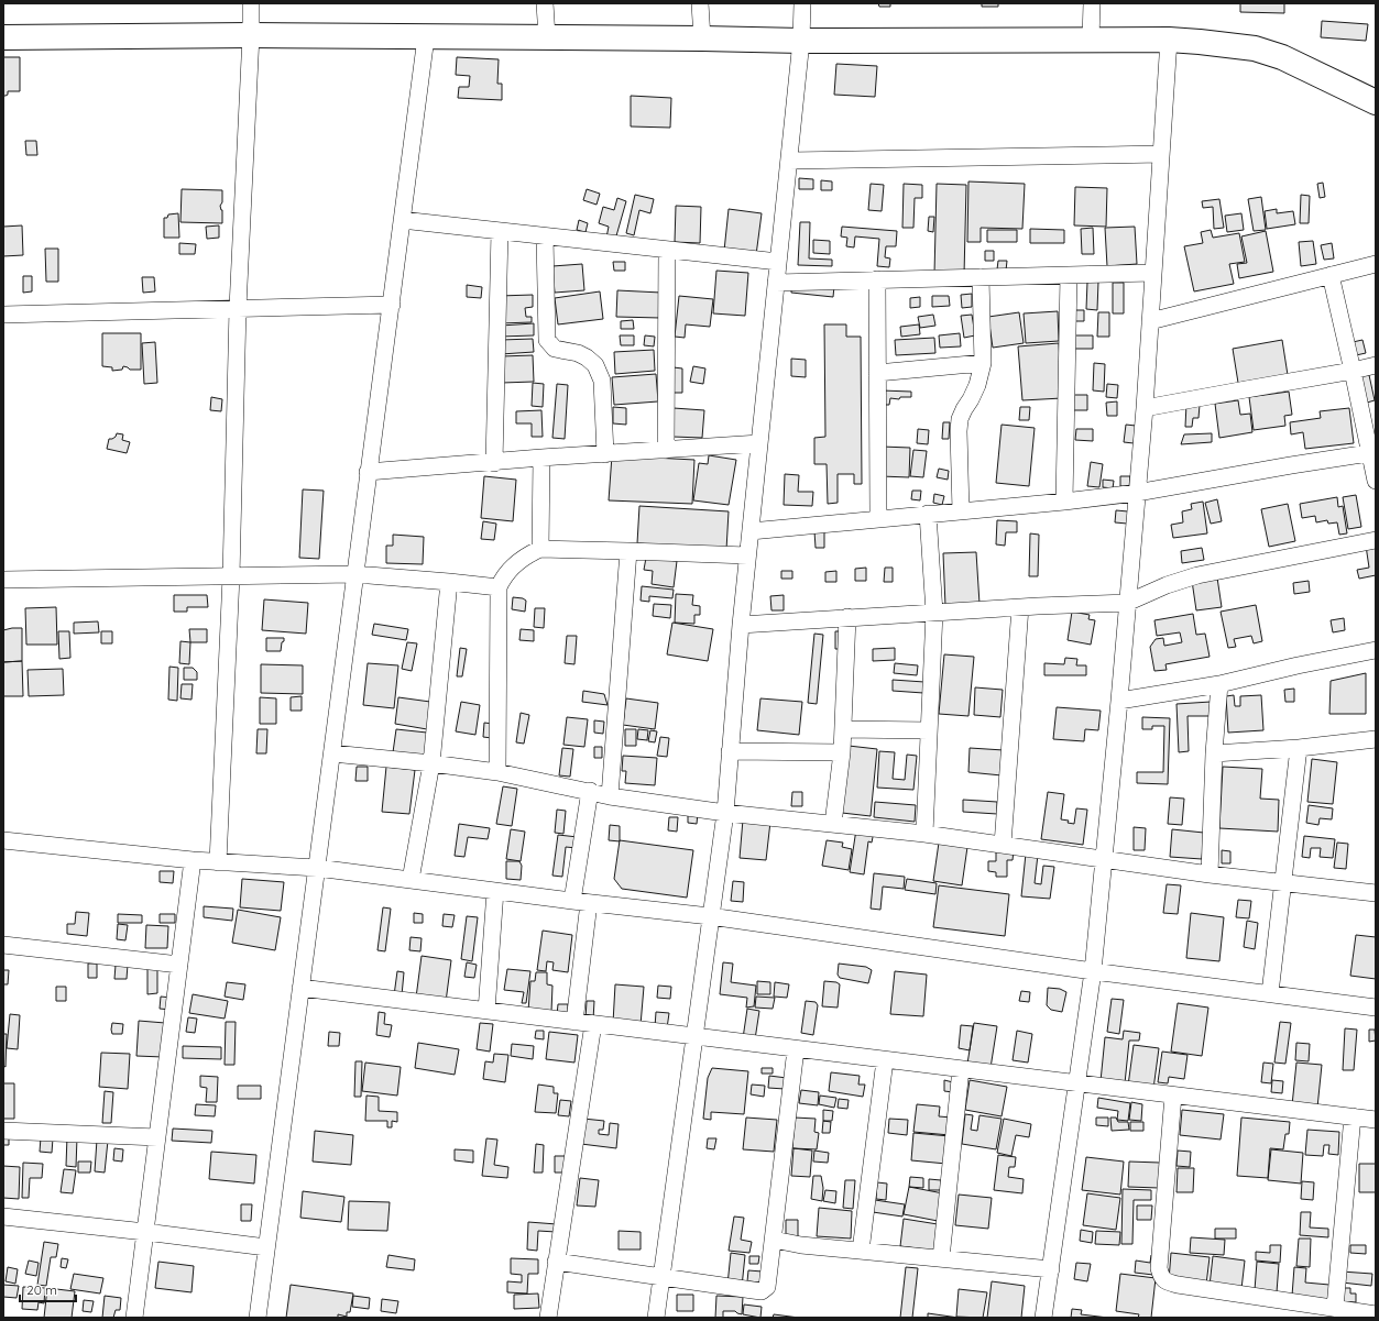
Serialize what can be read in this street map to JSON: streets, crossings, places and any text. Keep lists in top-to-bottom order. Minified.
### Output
{"scale_bar":"20 m"}
